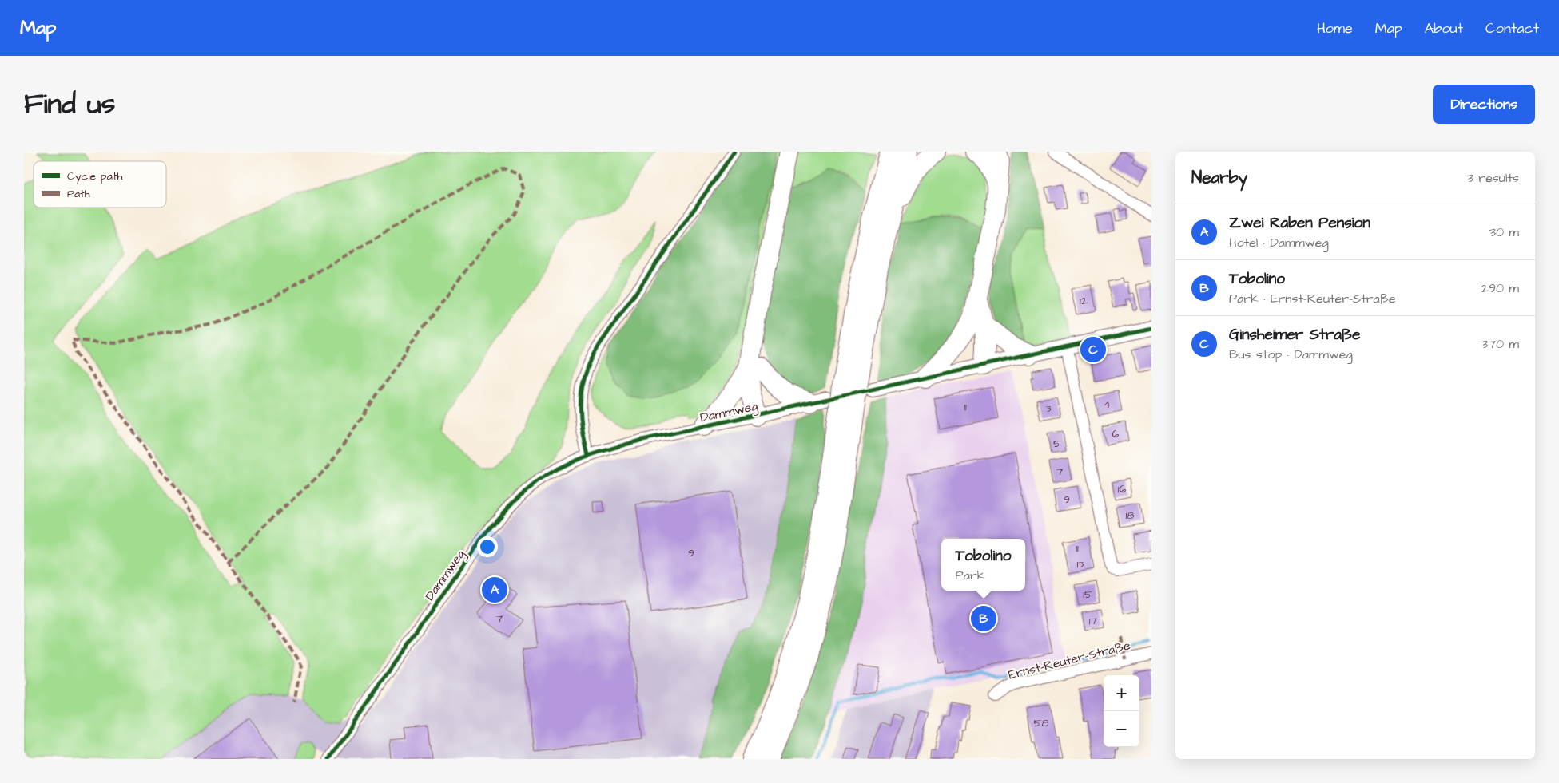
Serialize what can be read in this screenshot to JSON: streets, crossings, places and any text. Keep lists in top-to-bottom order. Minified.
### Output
{"streets":{"street":["Dammweg","Ernst-Reuter-Straße"]},"house_numbers":["12","4","11","3","6","5","7","16","9","18","11","9","13","15","7","17","58"],"legend":["Cycle path","Path"],"page":{"header":"Map","nav":["Home","Map","About","Contact"],"title":"Find us","buttons":"Directions","heading":["Nearby","3 results"],"list":[{"mark":"A","name":"Zwei Raben Pension","note":"Hotel · Dammweg","value":"30 m"},{"mark":"B","name":"Tobolino","note":"Park · Ernst-Reuter-Straße","value":"290 m"},{"mark":"C","name":"Ginsheimer Straße","note":"Bus stop · Dammweg","value":"370 m"}],"pins":["C","A","B"],"popup":["Tobolino","Park"],"map_buttons":["+","−"]}}
